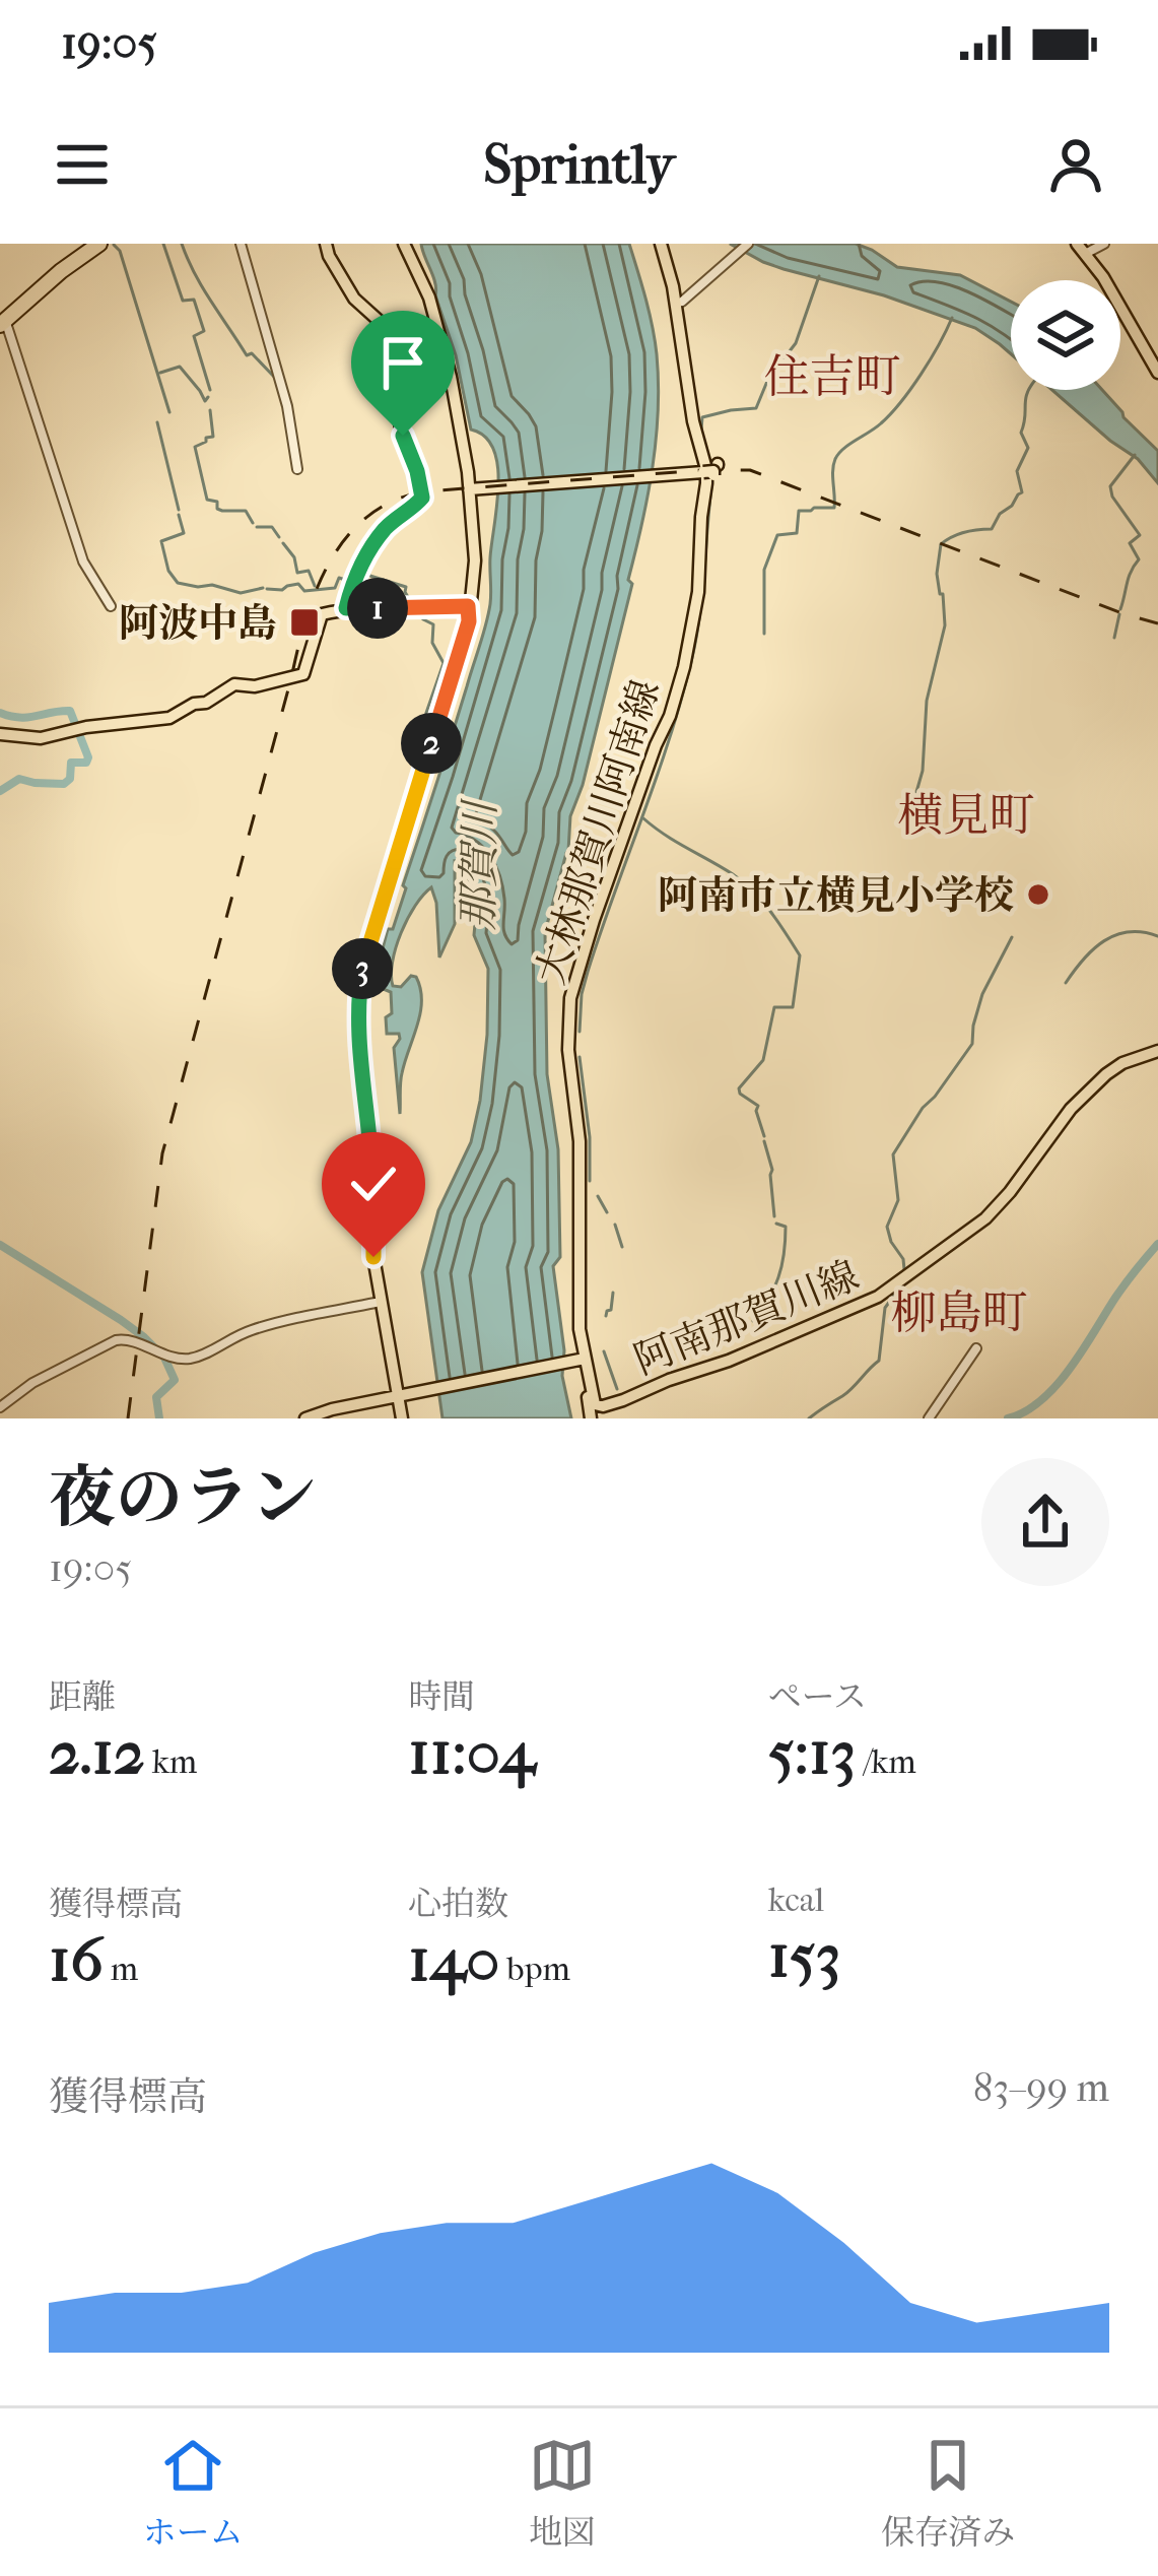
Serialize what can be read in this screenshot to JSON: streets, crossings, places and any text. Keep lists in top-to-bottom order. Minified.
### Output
{"streets":{"main road":["大林那賀川阿南線","阿南那賀川線"]},"crossings":[["大林那賀川阿南線","阿南那賀川線"]],"districts":["住吉町","横見町","柳島町"],"water":["那賀川"],"places":{"transit":["阿波中島"],"other":["阿南市立横見小学校"]},"page":{"status":"19:05","header":"Sprintly","pins":["1","2","3"],"heading":["夜のラン","19:05"],"stats":[["距離","2.12 km"],["時間","11:04"],["ペース","5:13 /km"],["獲得標高","16 m"],["心拍数","140 bpm"],["kcal","153"]],"chart":["獲得標高","83–99 m"],"tabs":["ホーム","地図","保存済み"]}}
